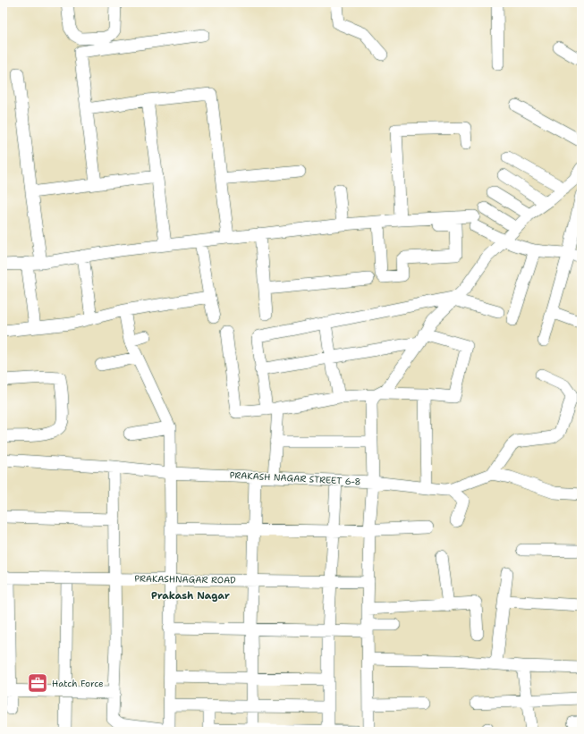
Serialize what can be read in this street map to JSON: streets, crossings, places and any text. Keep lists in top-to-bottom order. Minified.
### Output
{"streets":{"street":["PRAKASH NAGAR STREET 6-8","PRAKASHNAGAR ROAD"]},"districts":["Prakash Nagar"],"places":{"office":["Hatch Force"]}}
